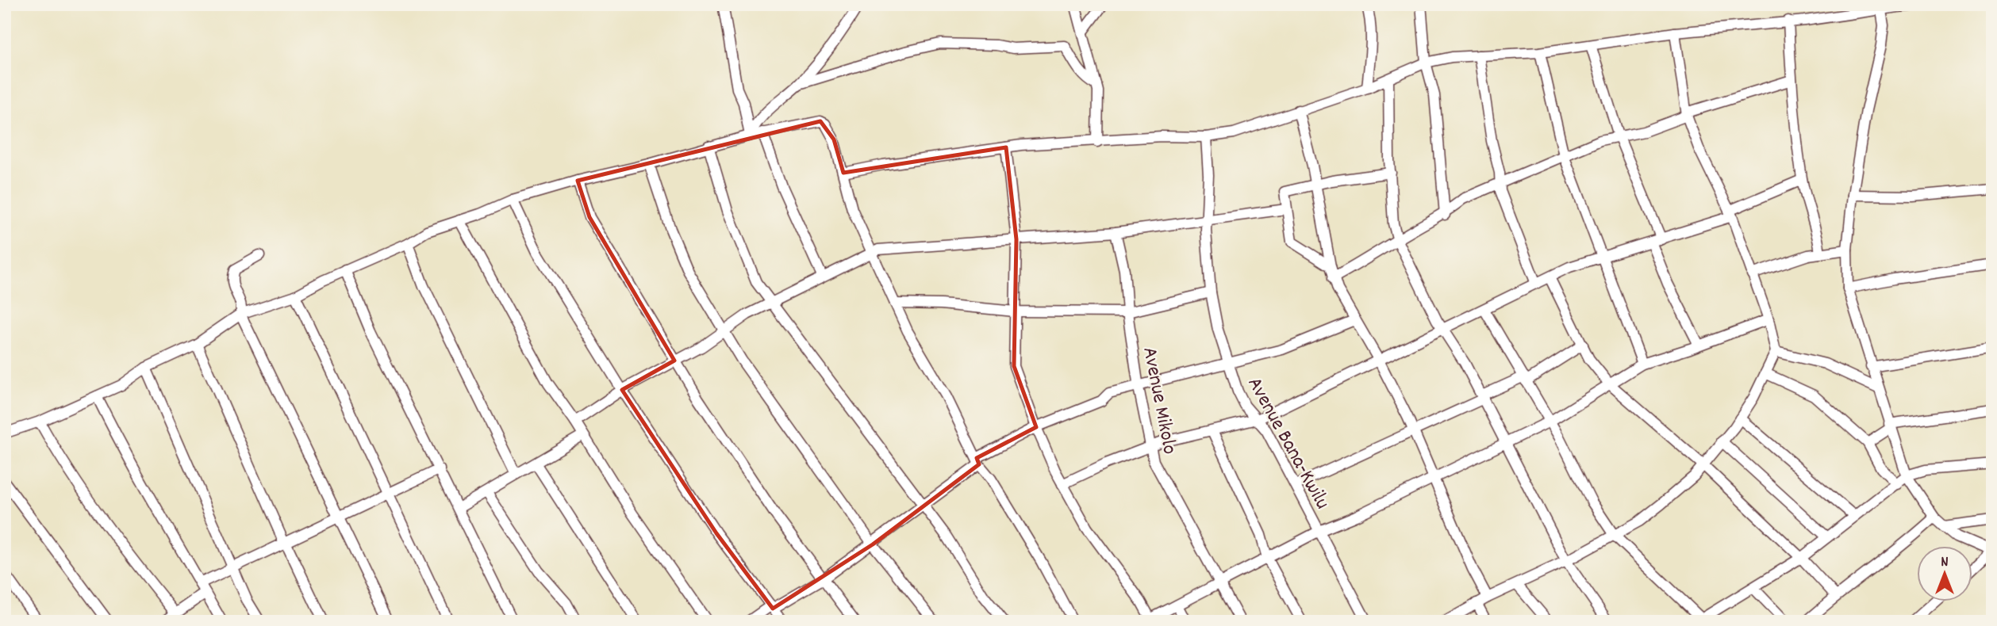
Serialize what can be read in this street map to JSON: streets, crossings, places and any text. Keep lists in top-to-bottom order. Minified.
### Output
{"streets":{"street":["Avenue Mikolo","Avenue Bana-Kwilu"]},"north":"top"}
